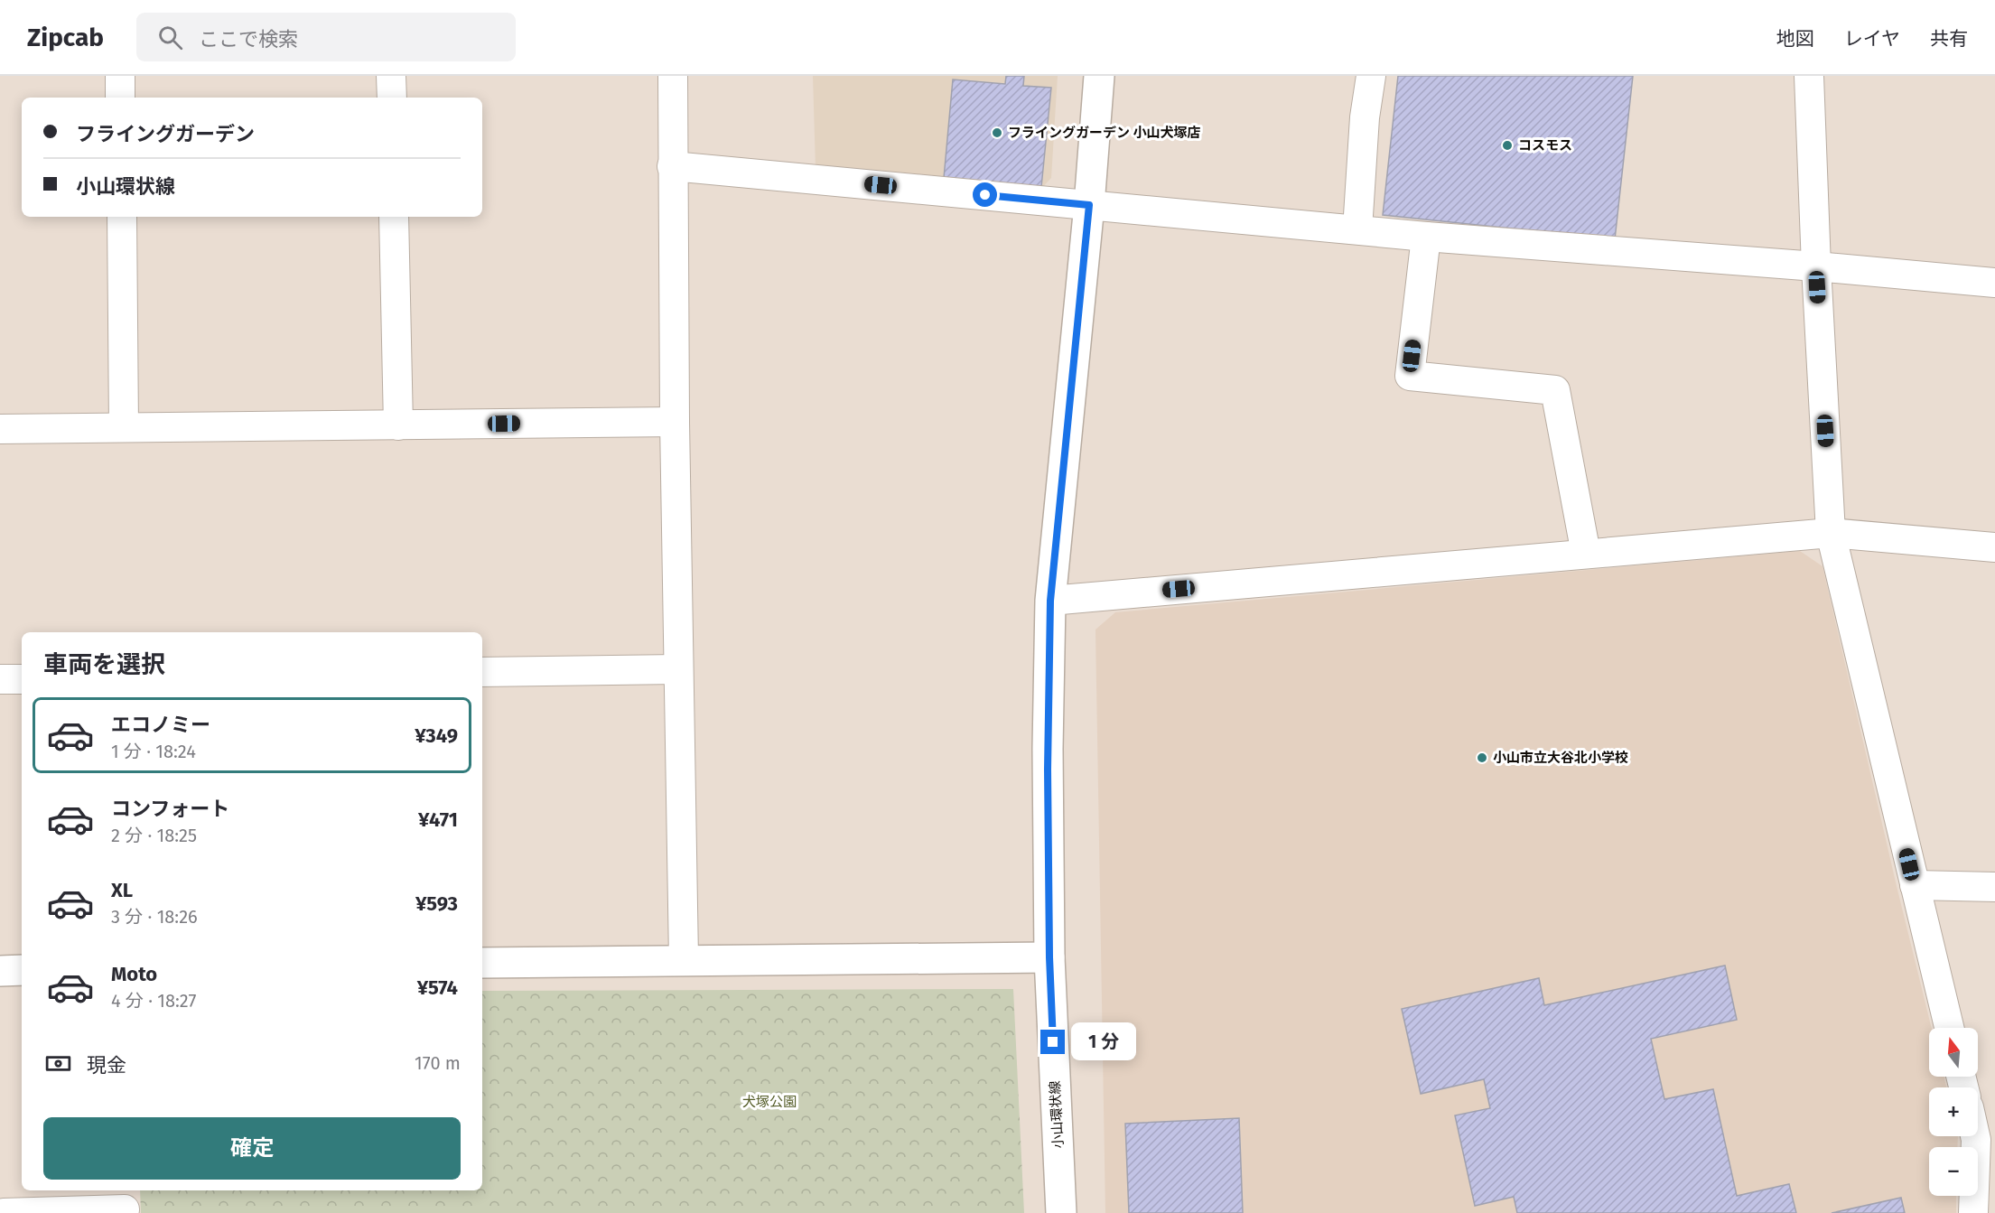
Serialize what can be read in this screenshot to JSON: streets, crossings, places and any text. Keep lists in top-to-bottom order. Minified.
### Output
{"streets":{"main road":["小山環状線"]},"parks":["犬塚公園"],"places":["フライングガーデン 小山犬塚店","コスモス","小山市立大谷北小学校"],"north":"top","page":{"header":"Zipcab","search":"ここで検索","nav":["地図","レイヤ","共有"],"banner":["フライングガーデン","小山環状線"],"heading":"車両を選択","list":[{"name":"エコノミー","note":"1 分 · 18:24","value":"¥349"},{"name":"コンフォート","note":"2 分 · 18:25","value":"¥471"},{"name":"XL","note":"3 分 · 18:26","value":"¥593"},{"name":"Moto","note":"4 分 · 18:27","value":"¥574"}],"bubble":"1 分","map_buttons":["+","−"],"pay":["現金","170 m"],"buttons":"確定"}}
